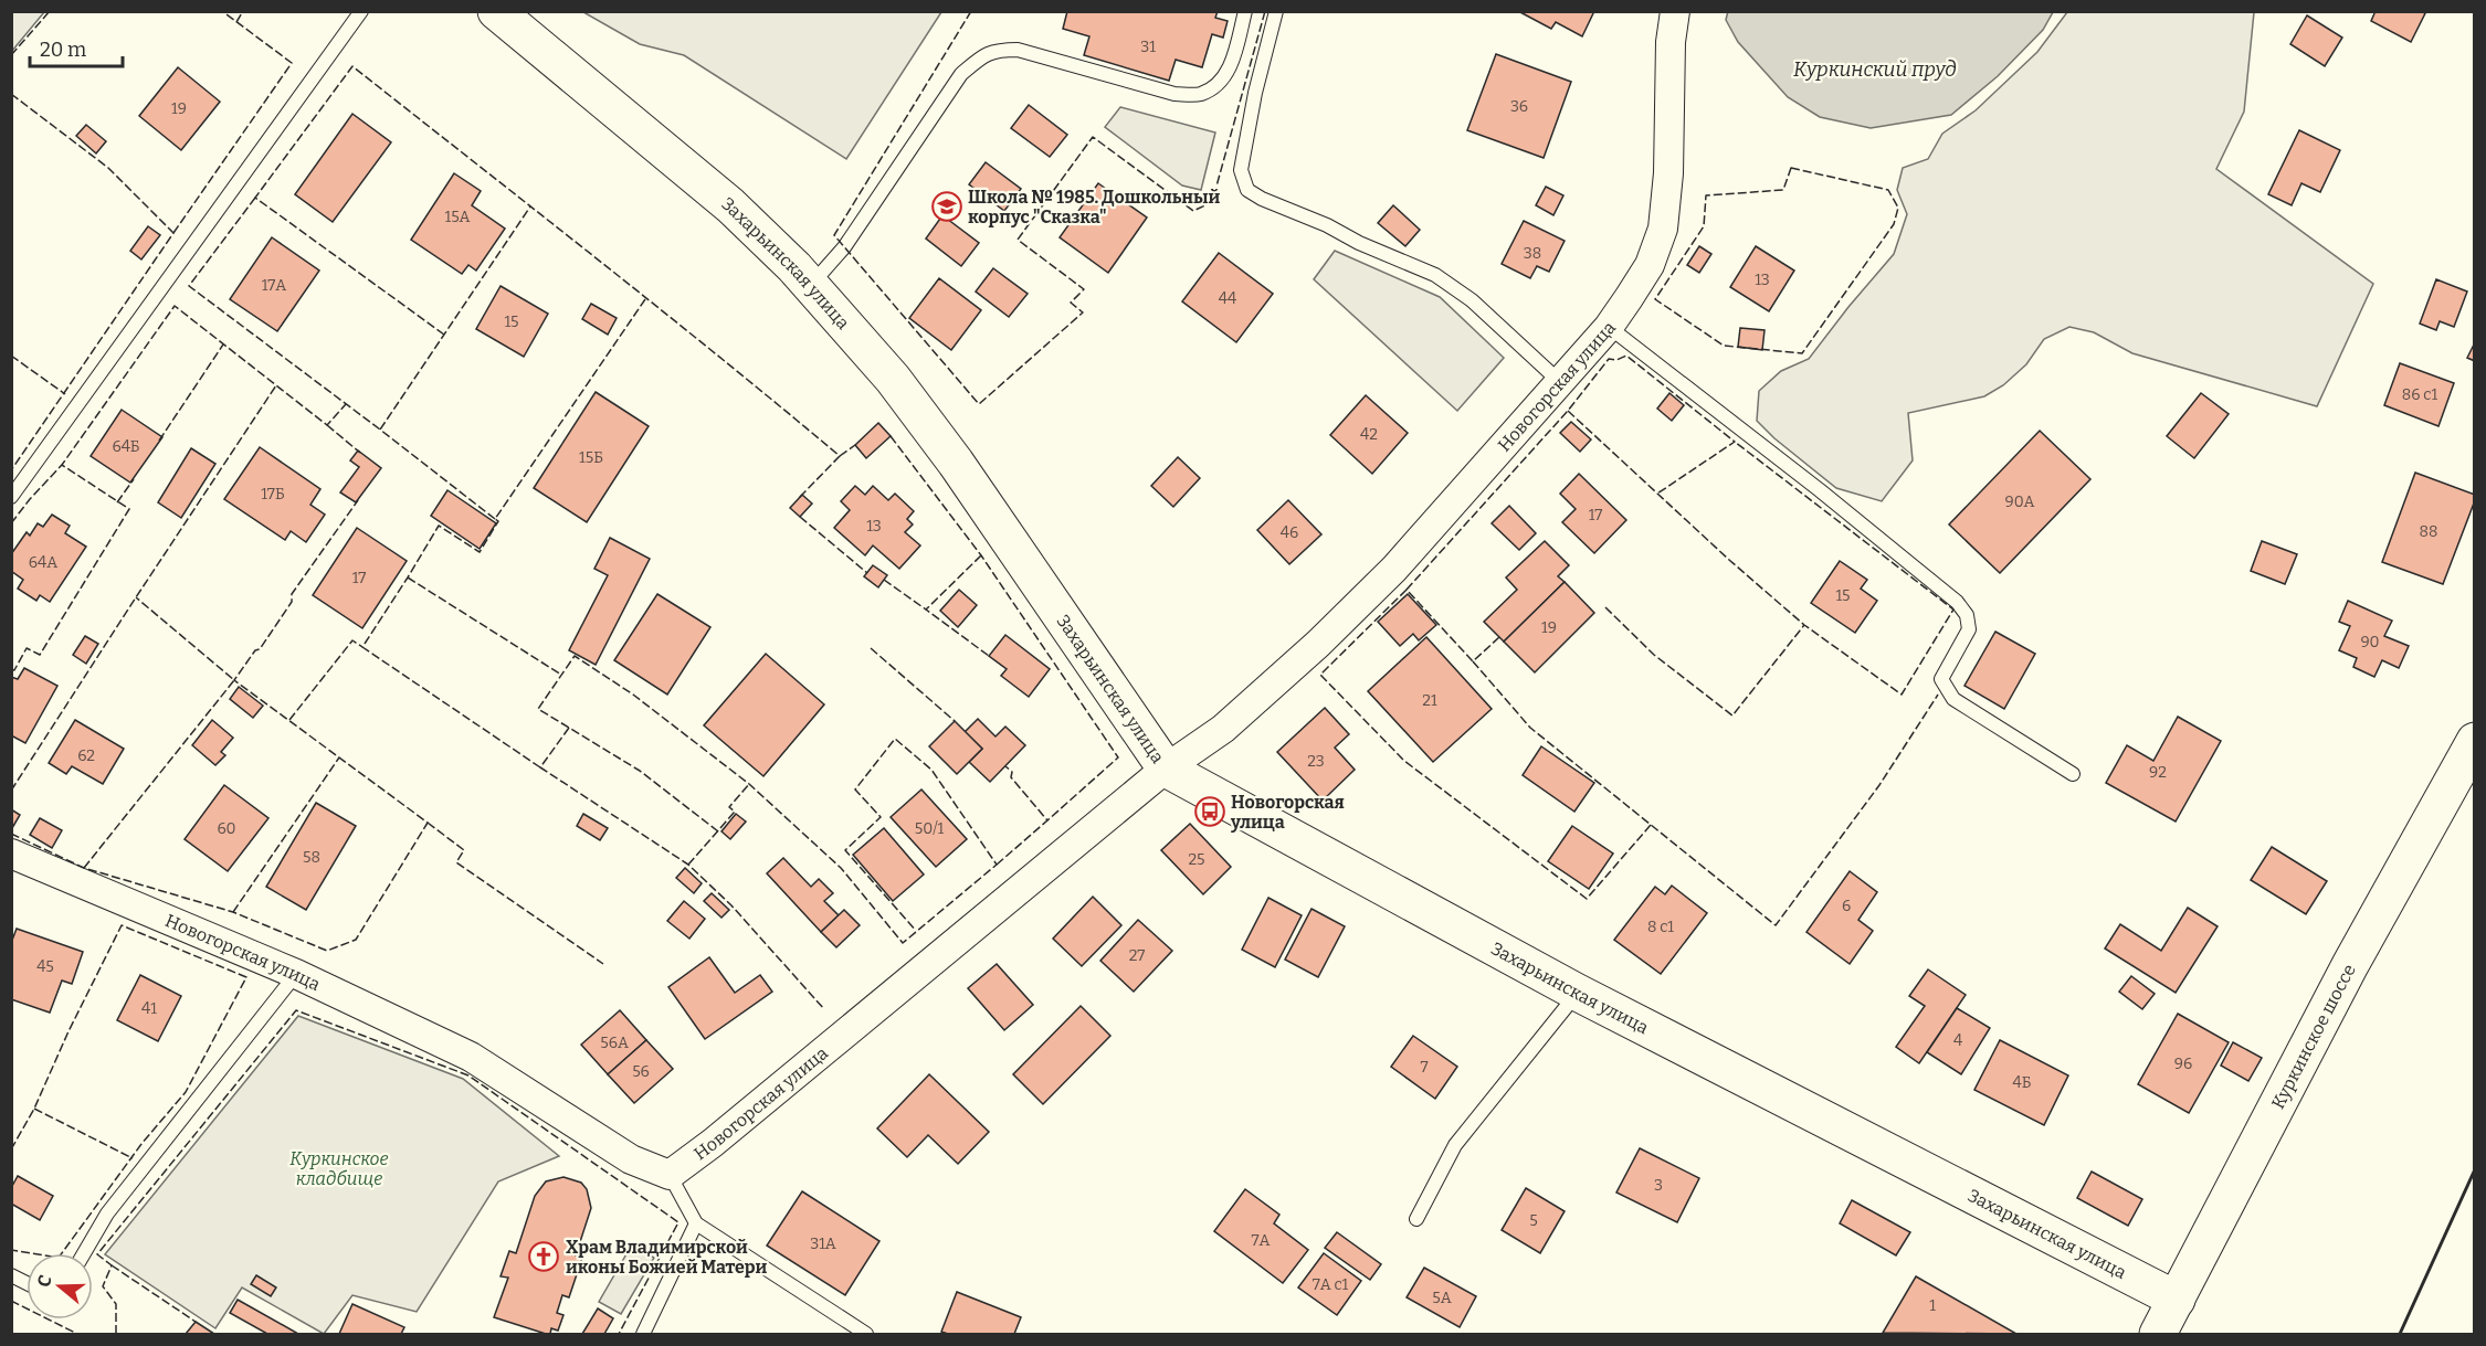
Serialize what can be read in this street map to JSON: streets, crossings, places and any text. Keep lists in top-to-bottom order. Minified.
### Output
{"streets":{"street":["Захарьинская улица","Новогорская улица","Куркинское шоссе"]},"crossings":[["Захарьинская улица","Новогорская улица"],["Захарьинская улица","Куркинское шоссе"]],"water":["Куркинский пруд"],"parks":["Куркинское кладбище"],"places":{"school or university":["Школа № 1985. Дошкольный корпус \"Сказка\""],"bus stop":["Новогорская улица"],"church":["Храм Владимирской иконы Божией Матери"]},"house_numbers":["31","36","19","15А","38","13","17А","44","15","86 с1","42","64Б","15Б","17Б","90А","17","13","88","46","64А","17","15","19","90","21","62","23","92","60","50/1","58","25","6","8 с1","27","45","41","4","56А","96","7","56","4Б","3","5","7А","31А","7А с1","5А","1"],"scale_bar":"20 m","north":"left"}
